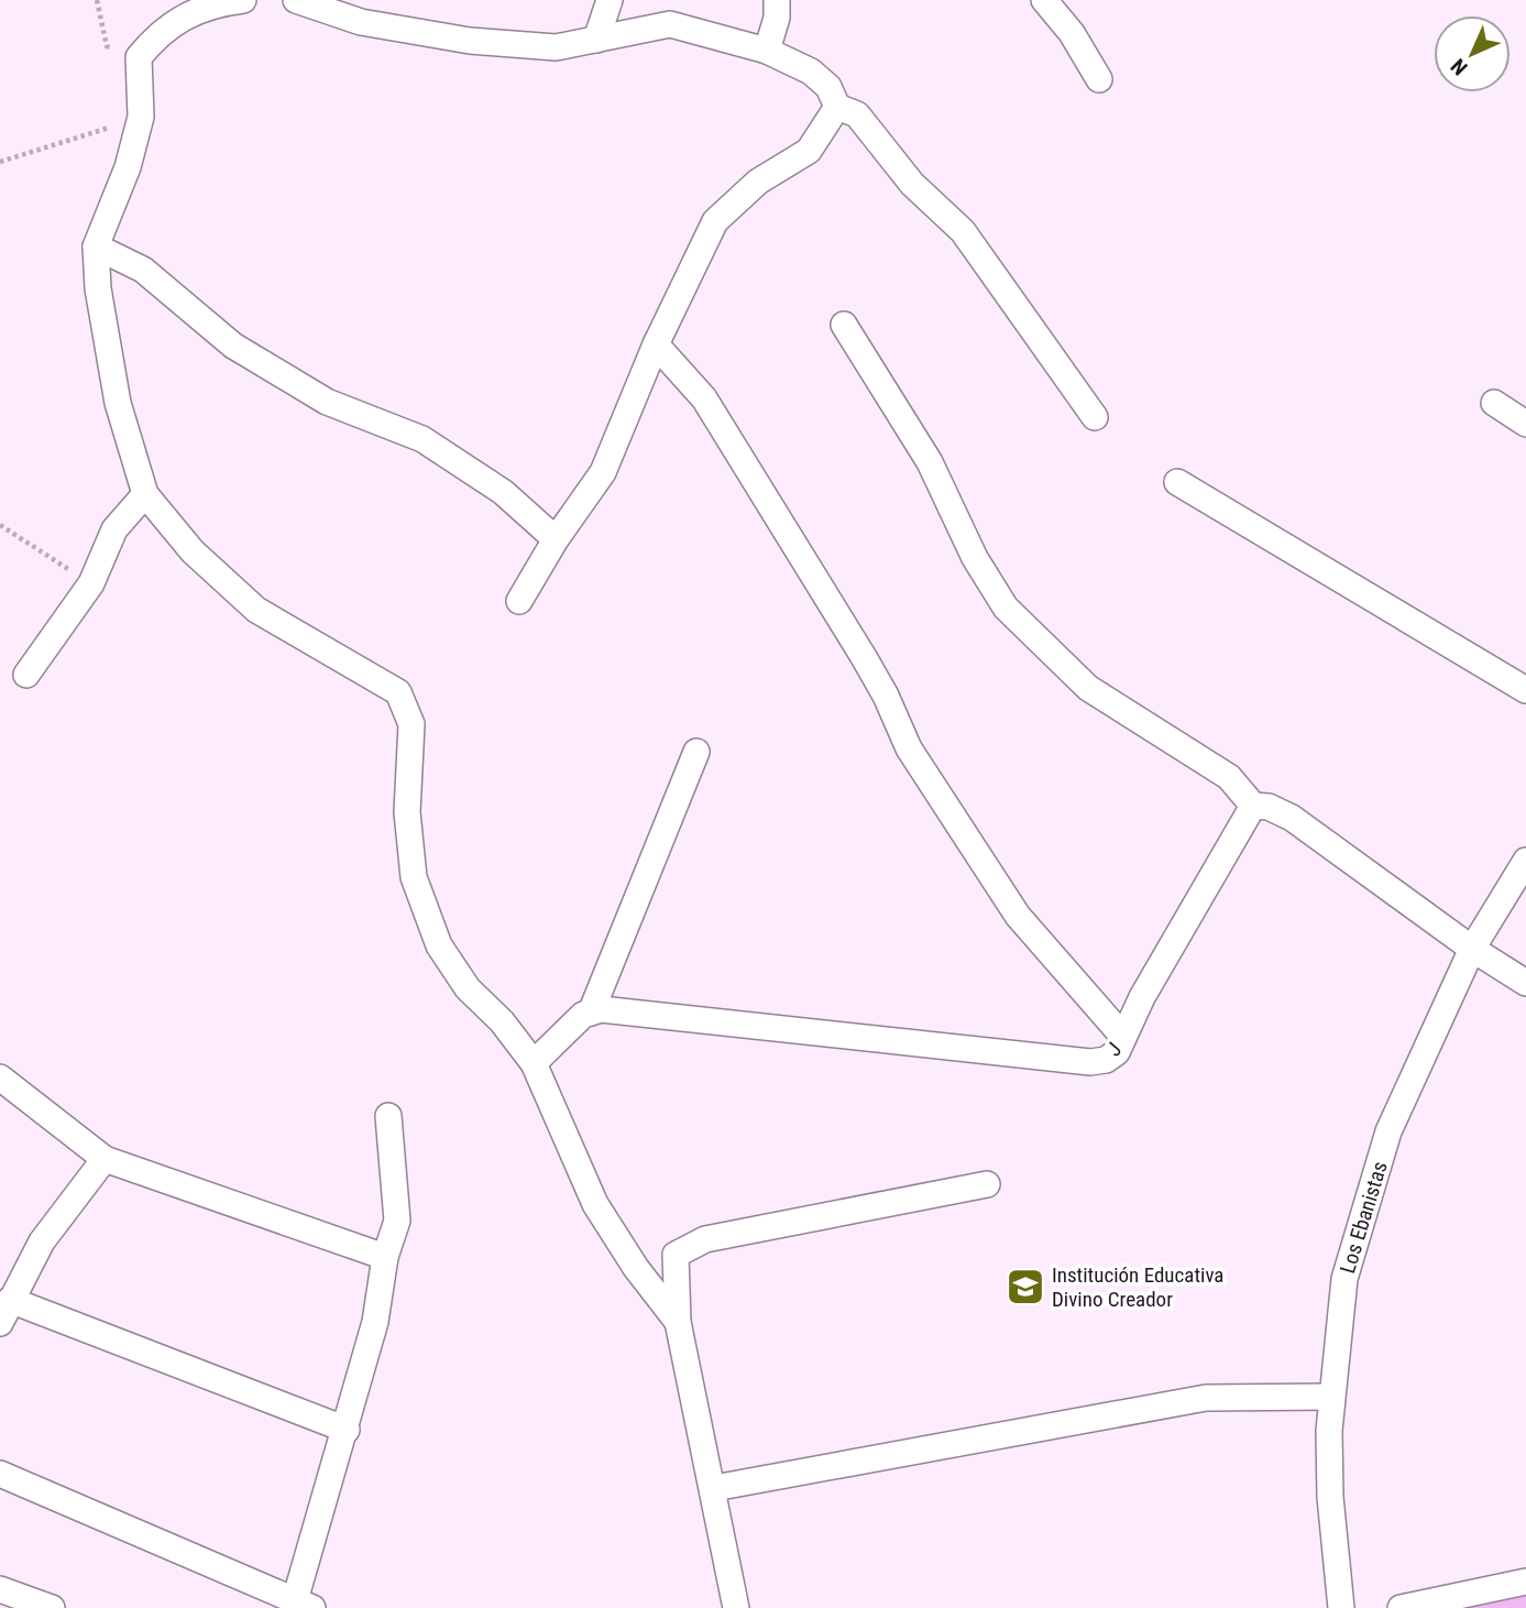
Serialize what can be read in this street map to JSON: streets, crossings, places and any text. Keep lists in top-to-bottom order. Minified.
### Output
{"streets":{"street":["J","Los Ebanistas"]},"places":{"school or university":["Institución Educativa Divino Creador"]},"north":"bottom left"}
